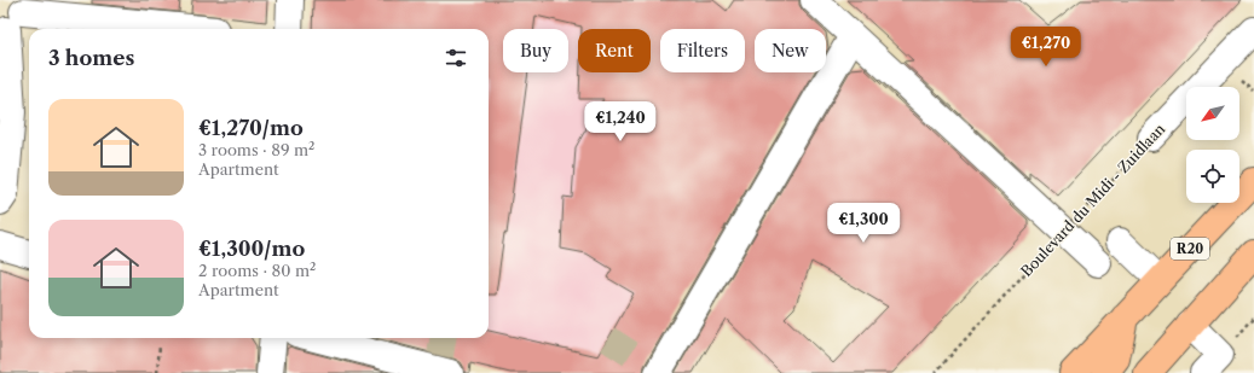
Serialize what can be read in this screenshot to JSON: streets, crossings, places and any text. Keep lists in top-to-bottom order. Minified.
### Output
{"streets":{"main road":["R20"],"street":["Boulevard du Midi - Zuidlaan"]},"north":"bottom left","page":{"price":["€1,270","€1,240","€1,300"],"chip":["Buy","Rent","Filters","New"],"heading":"3 homes","list":[{"name":"€1,270/mo","note":"3 rooms · 89 m² · Apartment"},{"name":"€1,300/mo","note":"2 rooms · 80 m² · Apartment"}]}}
